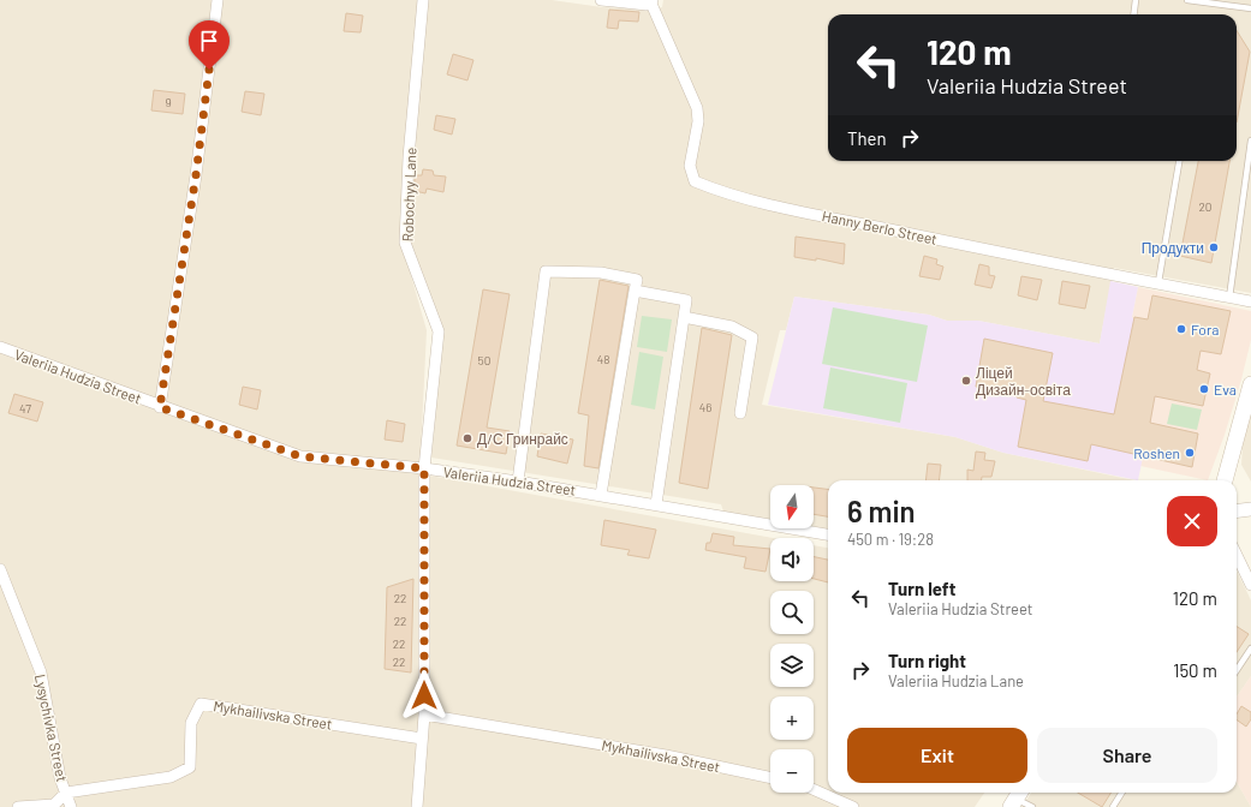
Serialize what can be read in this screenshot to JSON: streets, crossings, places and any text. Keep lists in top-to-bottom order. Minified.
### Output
{"streets":{"street":["Robochyy Lane","Hanny Berlo Street","Valeriia Hudzia Street","Mykhailivska Street","Lysychivka Street"]},"crossings":[["Robochyy Lane","Valeriia Hudzia Street"],["Robochyy Lane","Mykhailivska Street"],["Mykhailivska Street","Lysychivka Street"]],"places":["Продукти","Fora","Ліцей Дизайн-освіта","Eva","Д/С Гринрайс","Roshen"],"house_numbers":["9","20","48","50","46","47","22","22","22","22"],"north":"bottom","page":{"turn":["120 m","Valeriia Hudzia Street"],"then":"Then","heading":["6 min","450 m · 19:28"],"map_buttons":["+","−"],"list":[{"name":"Turn left","note":"Valeriia Hudzia Street","value":"120 m"},{"name":"Turn right","note":"Valeriia Hudzia Lane","value":"150 m"}],"buttons":["Exit","Share"]}}
